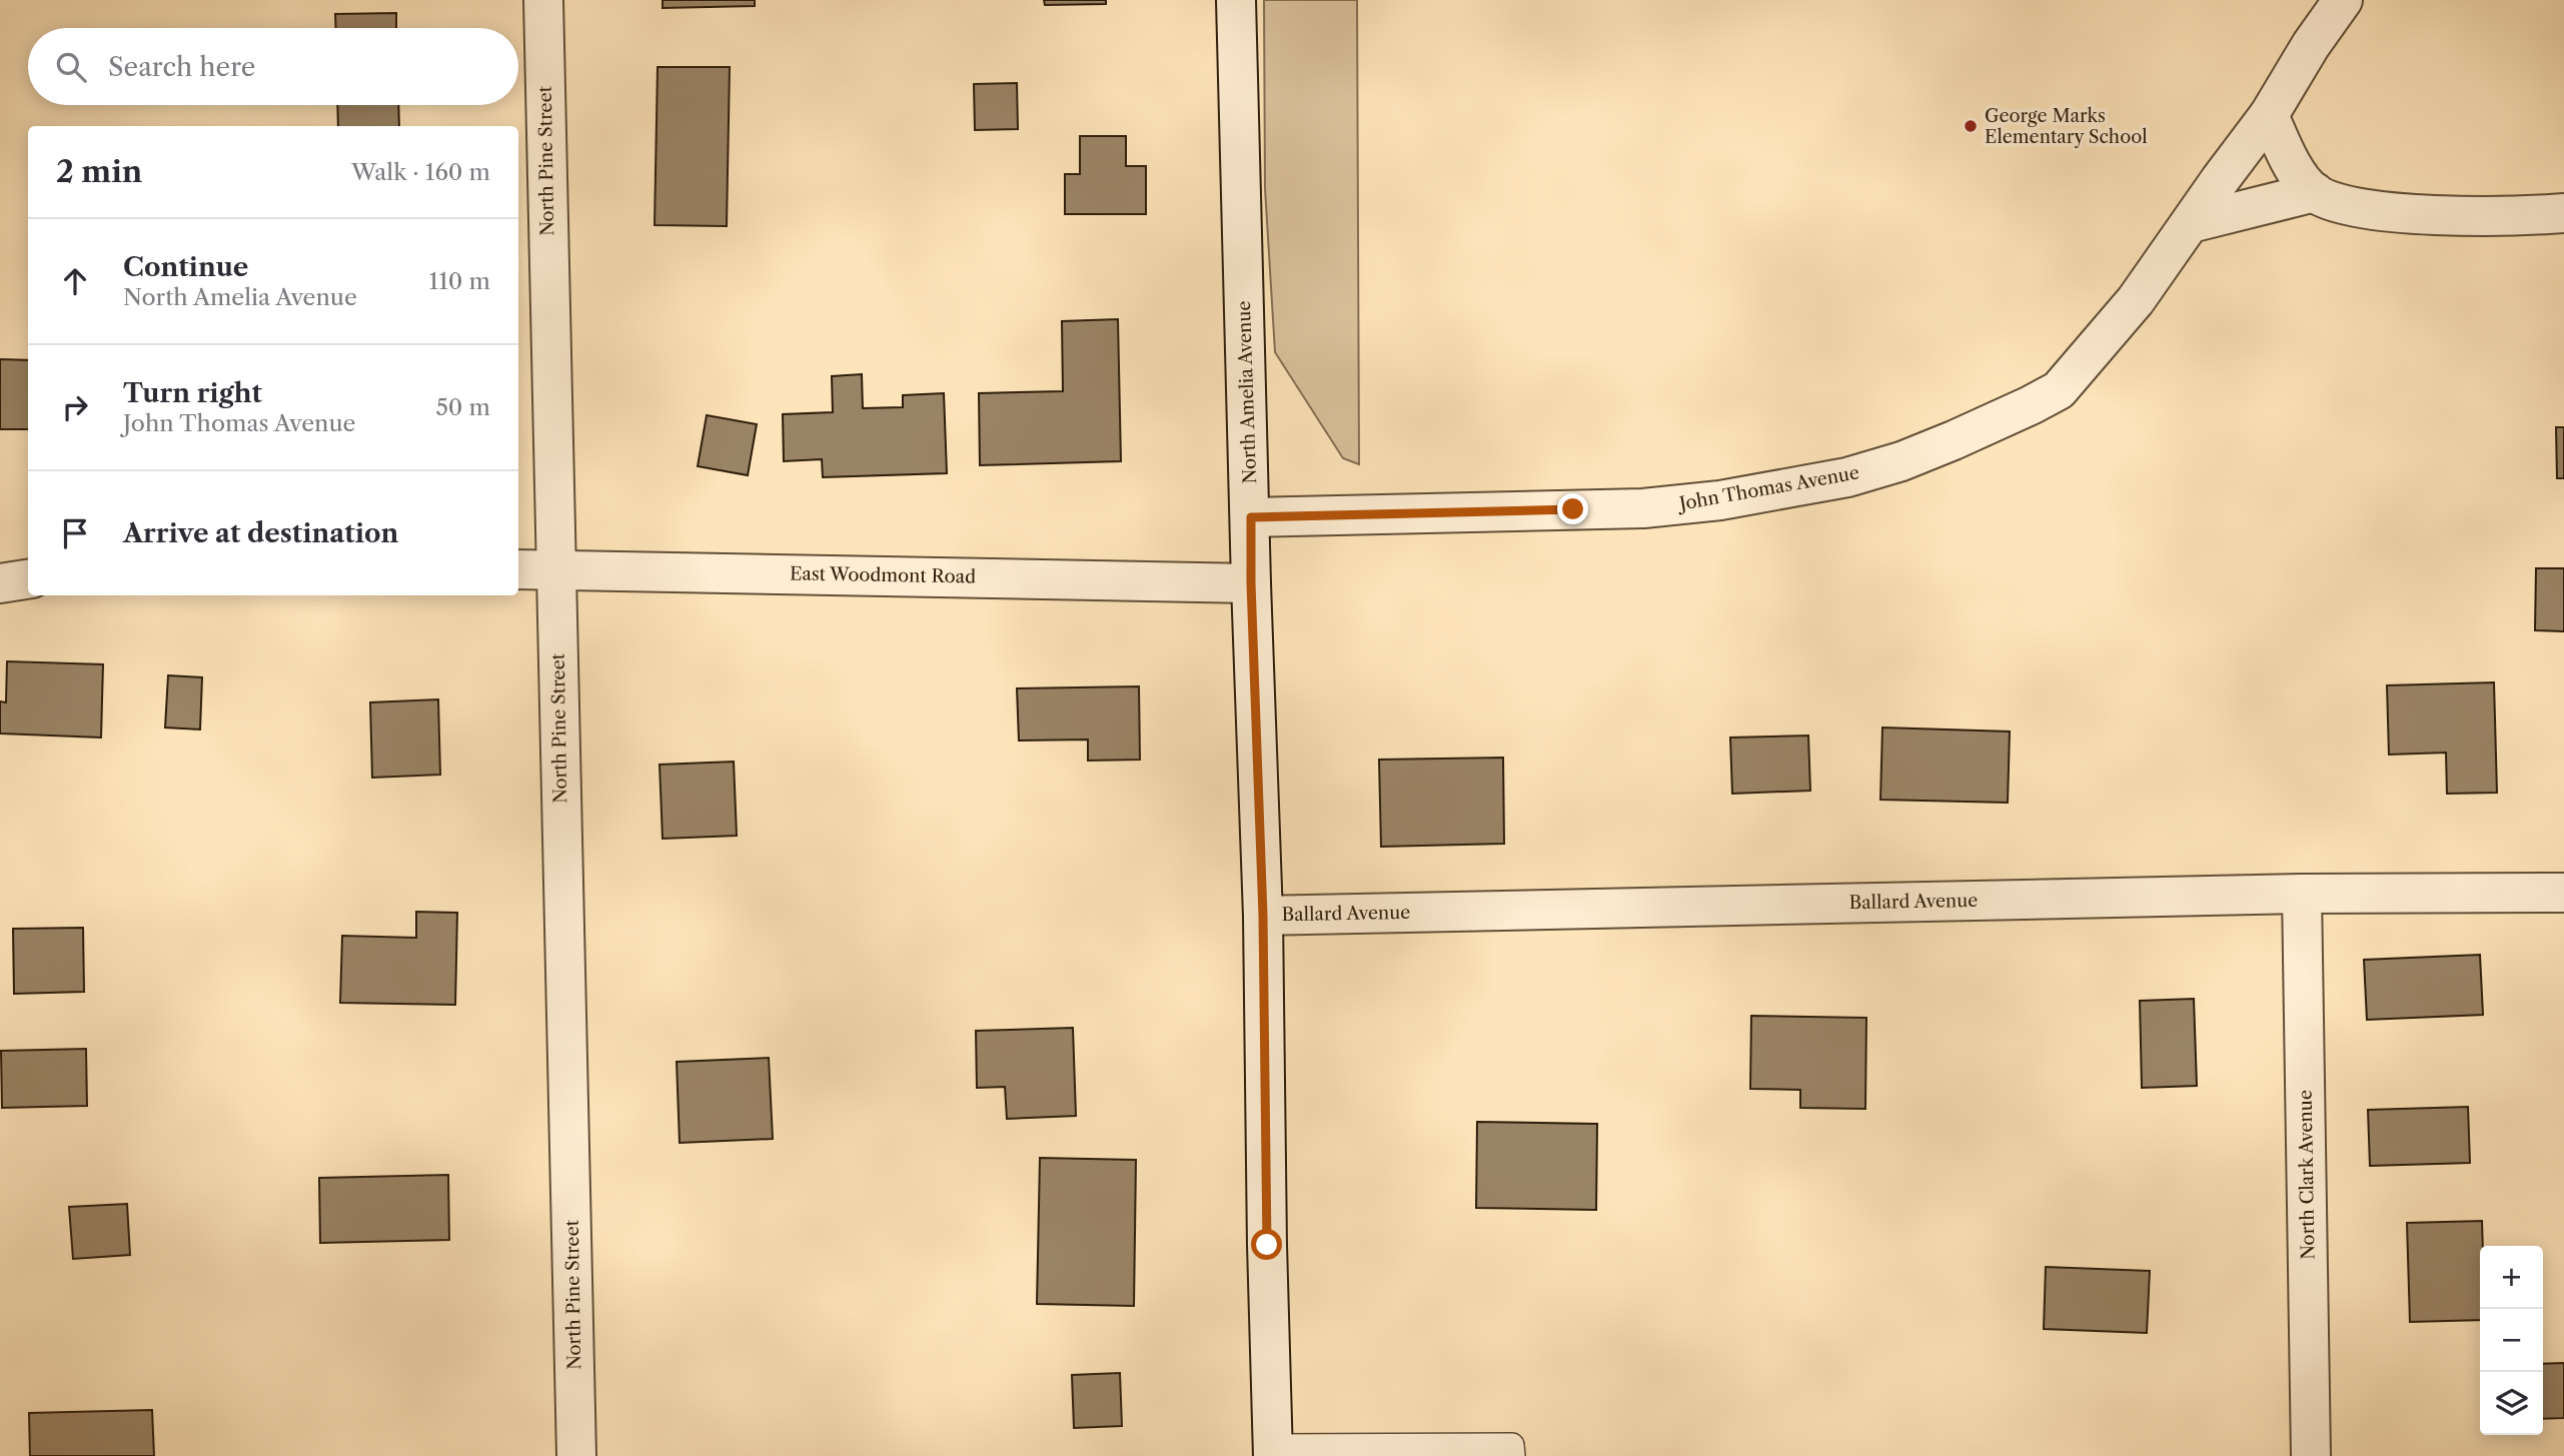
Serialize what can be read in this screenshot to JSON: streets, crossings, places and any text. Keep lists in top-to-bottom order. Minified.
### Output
{"streets":{"street":["North Pine Street","North Amelia Avenue","John Thomas Avenue","East Woodmont Road","Ballard Avenue","North Clark Avenue"]},"crossings":[["North Pine Street","East Woodmont Road"],["North Amelia Avenue","John Thomas Avenue"],["North Amelia Avenue","East Woodmont Road"],["North Amelia Avenue","Ballard Avenue"],["Ballard Avenue","North Clark Avenue"]],"places":["George Marks Elementary School"],"page":{"search":"Search here","heading":["2 min","Walk · 160 m"],"list":[["Continue","North Amelia Avenue","110 m"],["Turn right","John Thomas Avenue","50 m"],"Arrive at destination"],"map_buttons":["+","−"]}}
